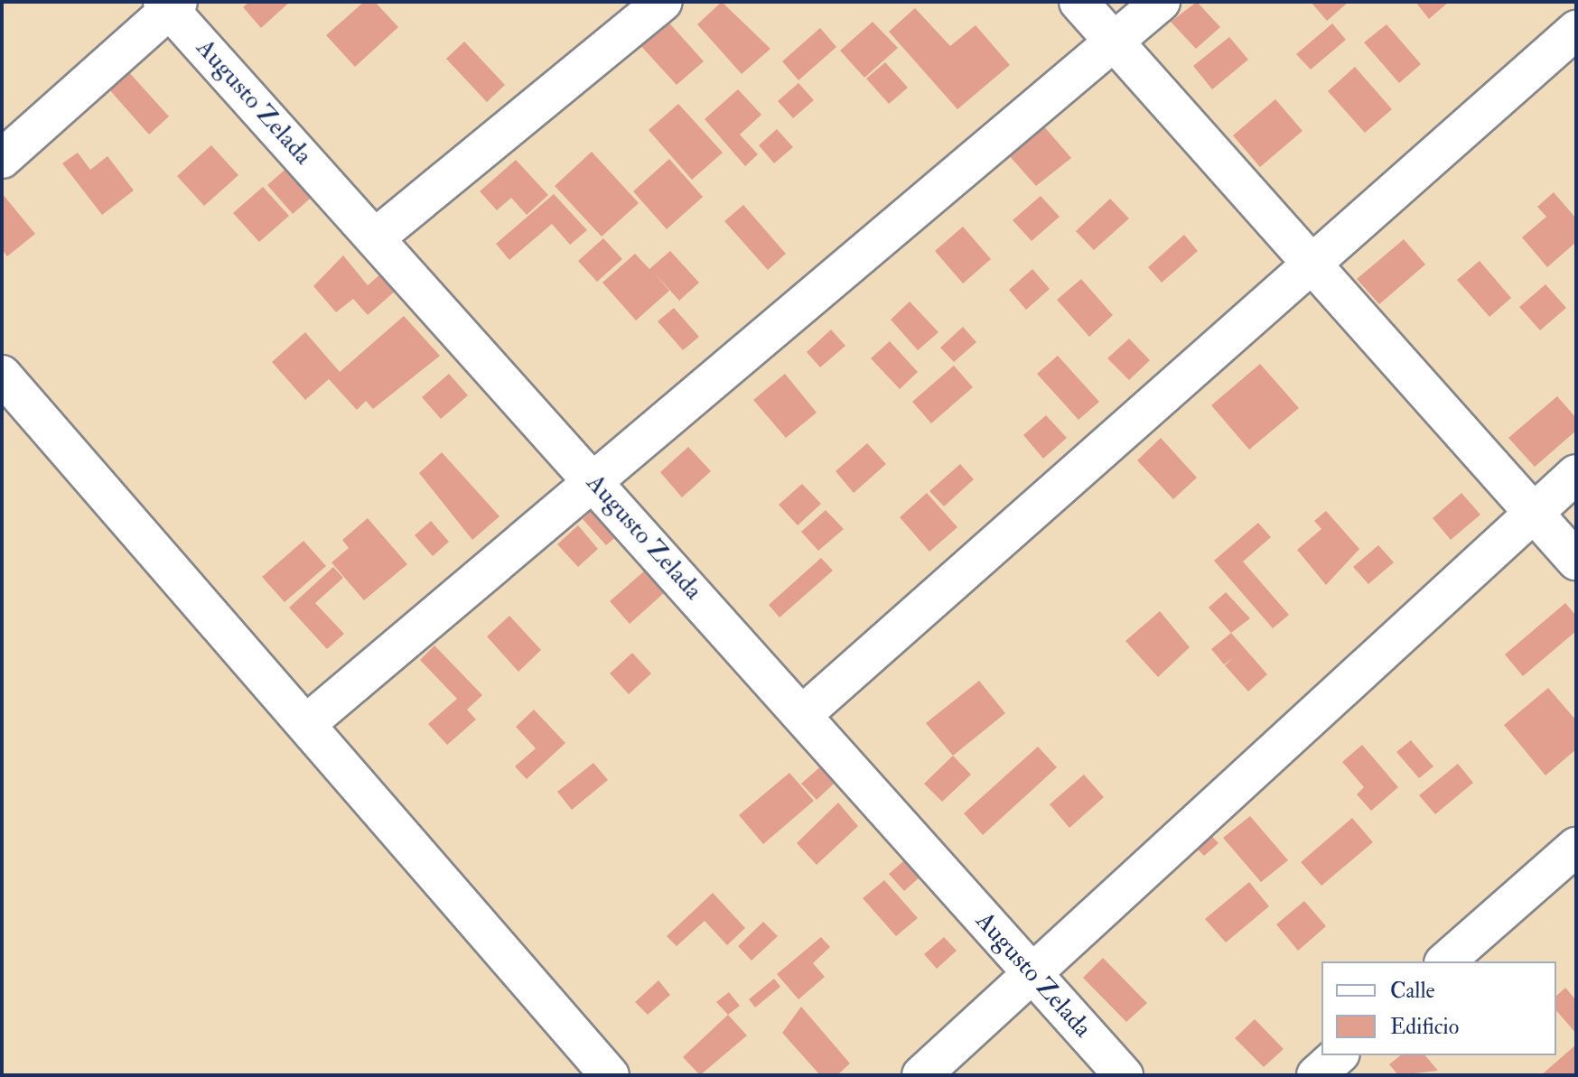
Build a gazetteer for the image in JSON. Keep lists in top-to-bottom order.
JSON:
{
  "streets": {
    "street": ["Augusto Zelada"]
  },
  "legend": ["Calle", "Edificio"]
}
